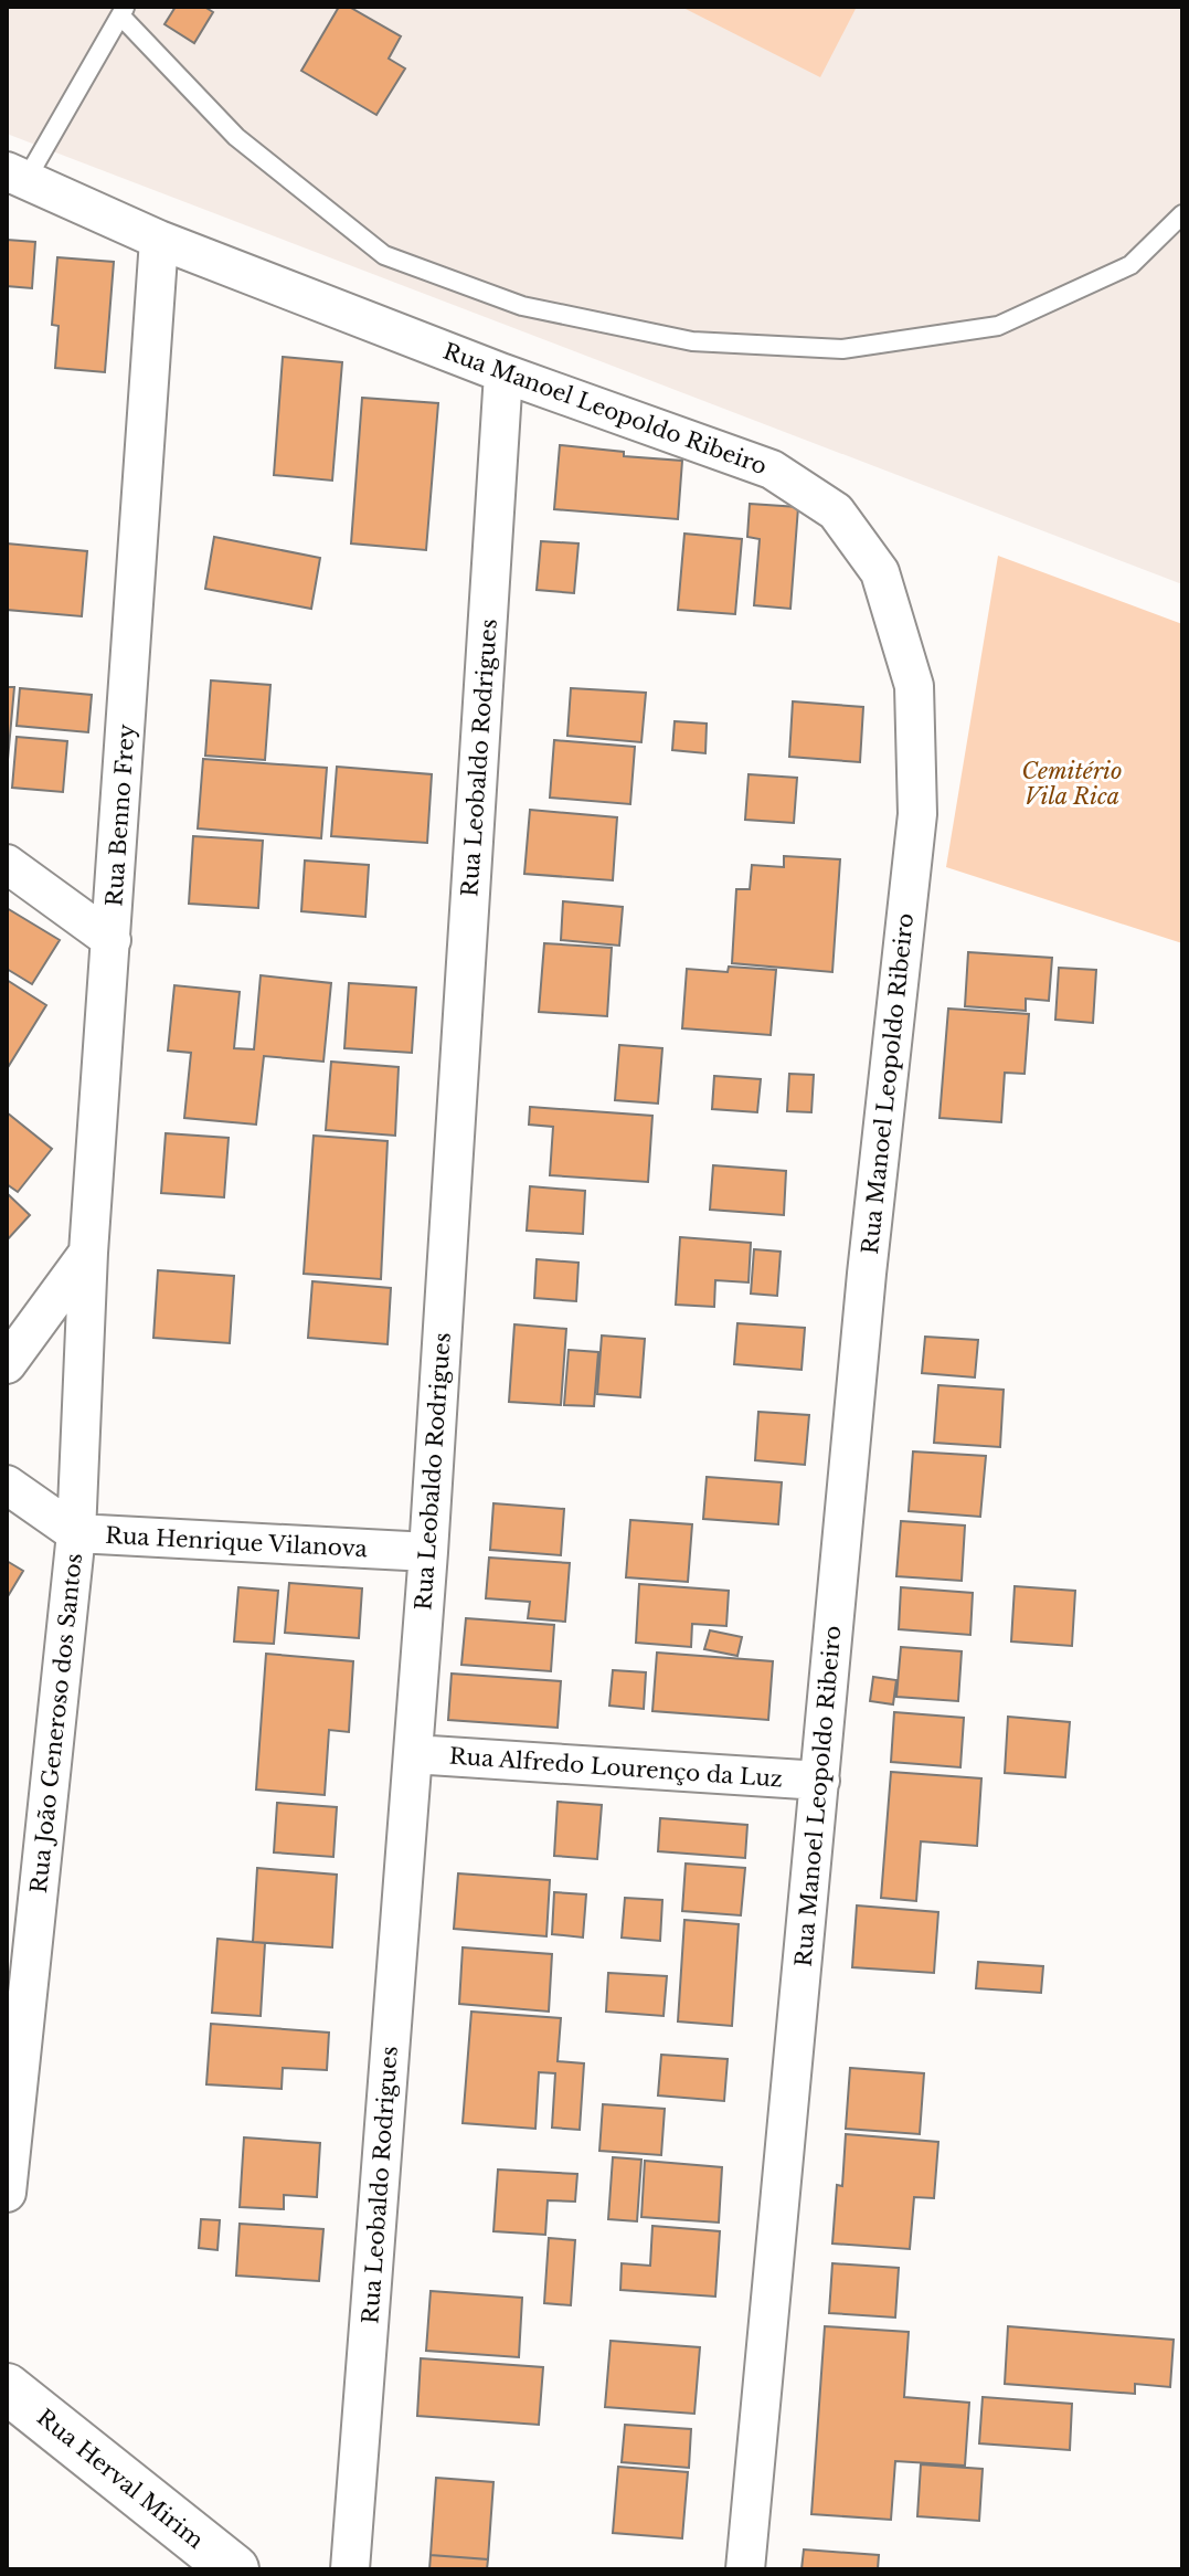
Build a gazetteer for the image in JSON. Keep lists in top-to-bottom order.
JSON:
{
  "streets": {
    "street": [
      "Rua Manoel Leopoldo Ribeiro",
      "Rua Leobaldo Rodrigues",
      "Rua Benno Frey",
      "Rua Henrique Vilanova",
      "Rua João Generoso dos Santos",
      "Rua Alfredo Lourenço da Luz",
      "Rua Herval Mirim"
    ]
  },
  "crossings": [
    ["Rua Manoel Leopoldo Ribeiro", "Rua Leobaldo Rodrigues"],
    ["Rua Manoel Leopoldo Ribeiro", "Rua Benno Frey"],
    ["Rua Manoel Leopoldo Ribeiro", "Rua Alfredo Lourenço da Luz"],
    ["Rua Leobaldo Rodrigues", "Rua Henrique Vilanova"],
    ["Rua Leobaldo Rodrigues", "Rua Alfredo Lourenço da Luz"],
    ["Rua Benno Frey", "Rua João Generoso dos Santos"],
    ["Rua Henrique Vilanova", "Rua João Generoso dos Santos"]
  ],
  "parks": ["Cemitério Vila Rica"]
}
